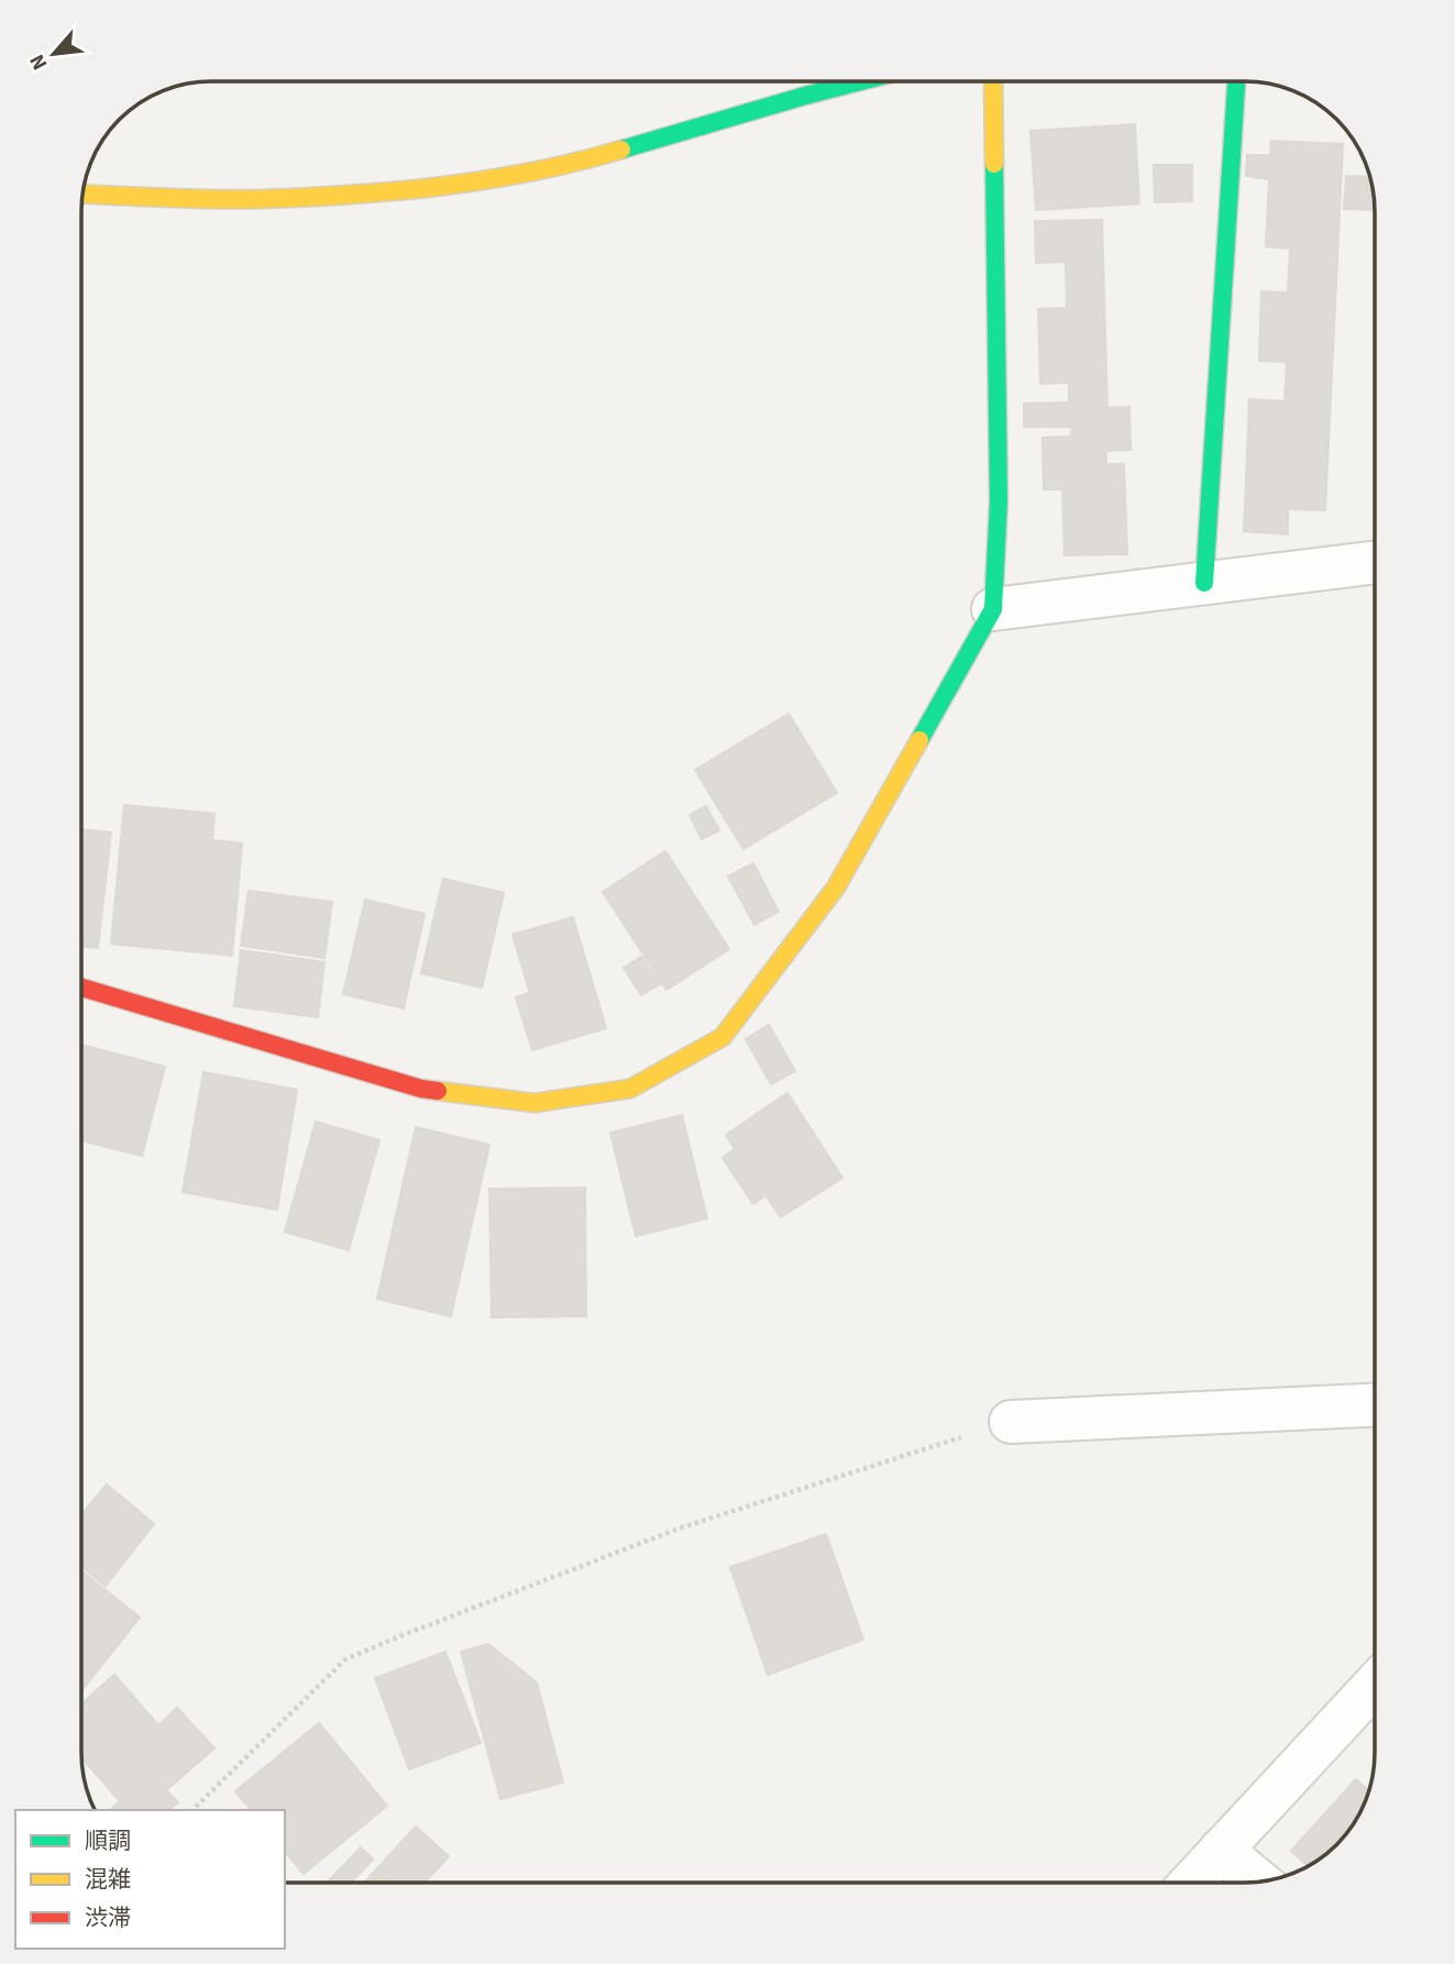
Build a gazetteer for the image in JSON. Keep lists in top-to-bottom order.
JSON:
{
  "legend": ["順調", "混雑", "渋滞"],
  "north": "bottom left"
}
